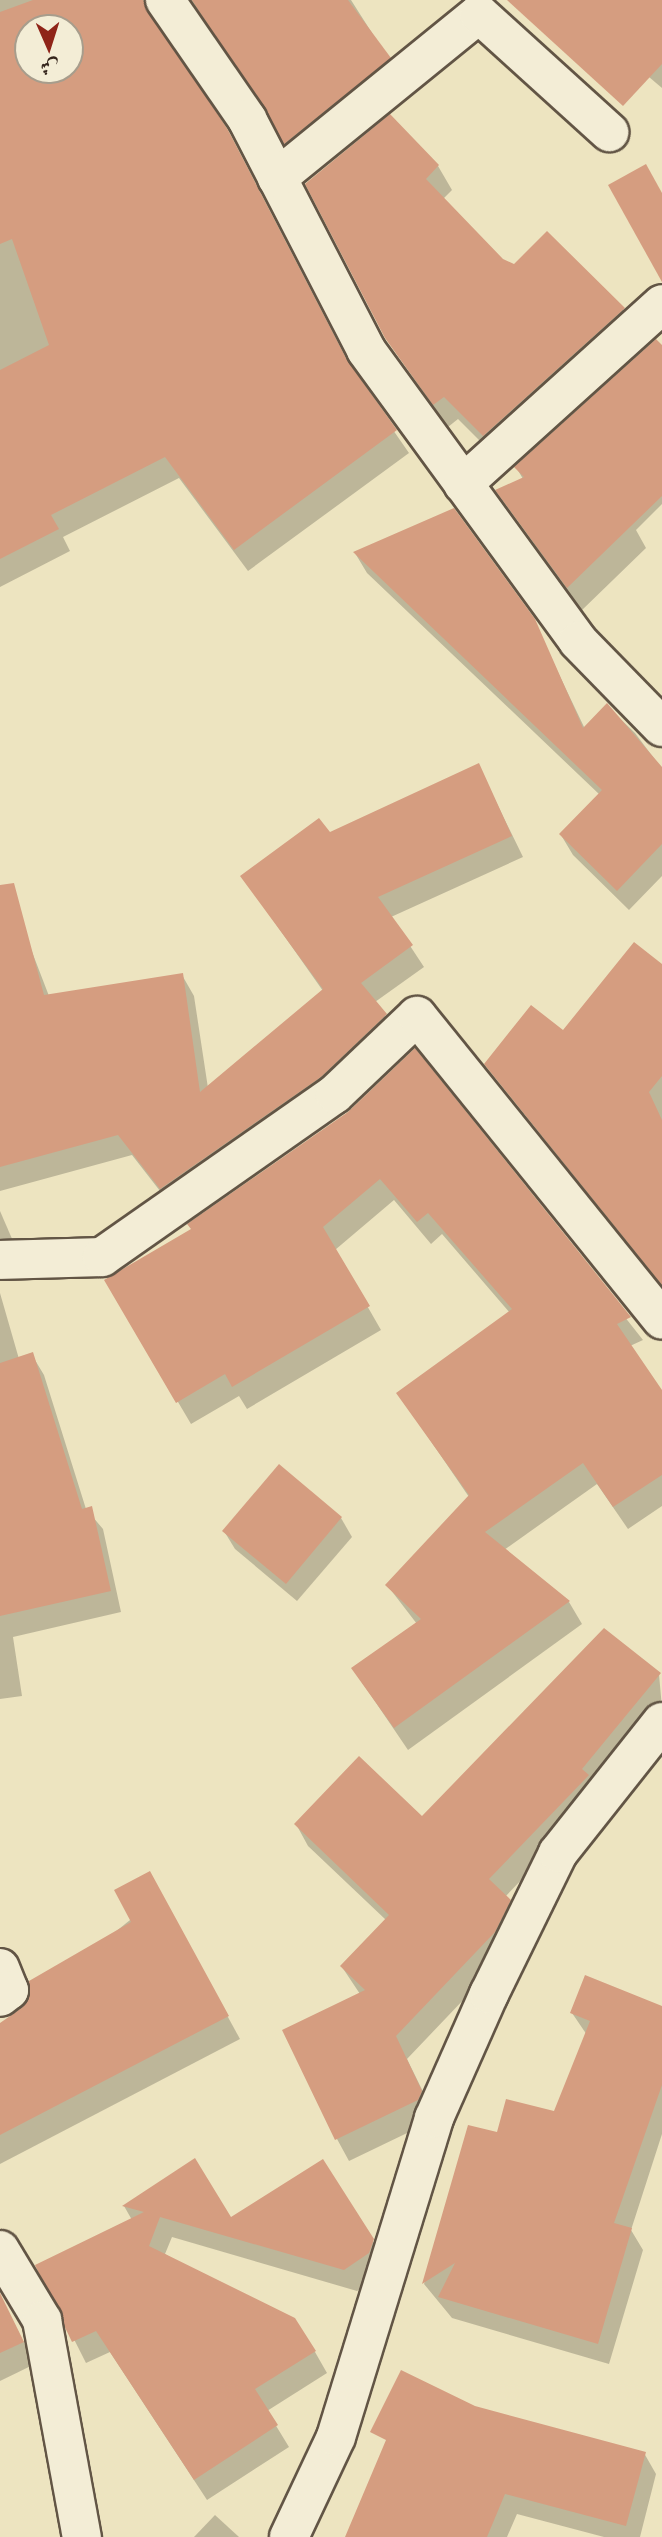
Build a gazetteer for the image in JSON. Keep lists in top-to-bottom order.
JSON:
{
  "north": "bottom"
}
